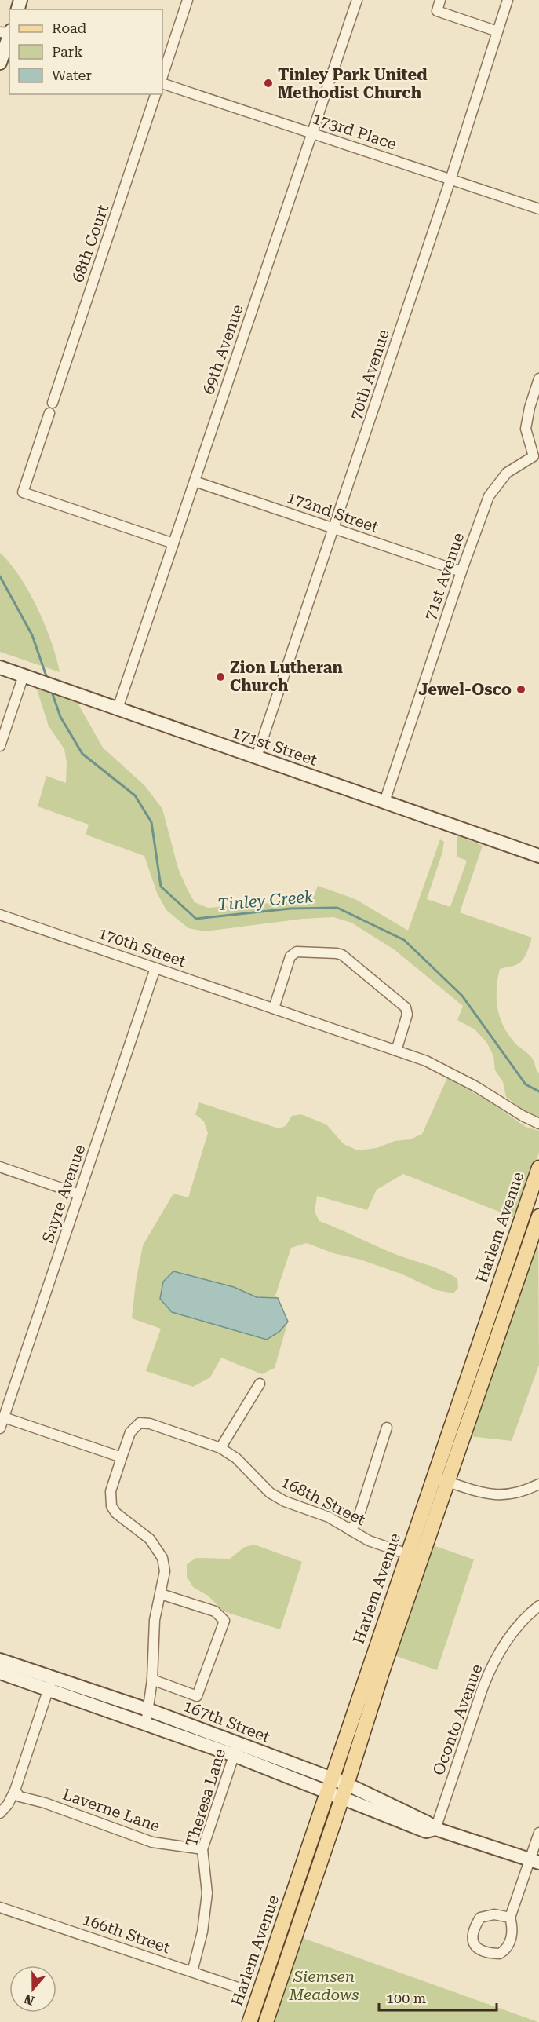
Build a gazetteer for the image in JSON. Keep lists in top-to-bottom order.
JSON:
{
  "streets": {
    "main road": ["Harlem Avenue"],
    "street": [
      "173rd Place",
      "68th Court",
      "69th Avenue",
      "70th Avenue",
      "172nd Street",
      "71st Avenue",
      "171st Street",
      "170th Street",
      "Sayre Avenue",
      "168th Street",
      "Oconto Avenue",
      "167th Street",
      "Theresa Lane",
      "Laverne Lane",
      "166th Street"
    ]
  },
  "crossings": [
    ["173rd Place", "69th Avenue"],
    ["173rd Place", "70th Avenue"],
    ["69th Avenue", "172nd Street"],
    ["69th Avenue", "171st Street"],
    ["70th Avenue", "172nd Street"],
    ["70th Avenue", "171st Street"],
    ["172nd Street", "71st Avenue"],
    ["71st Avenue", "171st Street"],
    ["170th Street", "Sayre Avenue"],
    ["Harlem Avenue", "168th Street"],
    ["Harlem Avenue", "167th Street"],
    ["168th Street", "167th Street"],
    ["Oconto Avenue", "167th Street"],
    ["167th Street", "Theresa Lane"],
    ["Theresa Lane", "Laverne Lane"],
    ["Theresa Lane", "166th Street"]
  ],
  "water": ["Tinley Creek"],
  "parks": ["Siemsen Meadows"],
  "places": ["Tinley Park United Methodist Church", "Zion Lutheran Church", "Jewel-Osco"],
  "legend": ["Road", "Park", "Water"],
  "scale_bar": "100 m",
  "north": "bottom"
}
